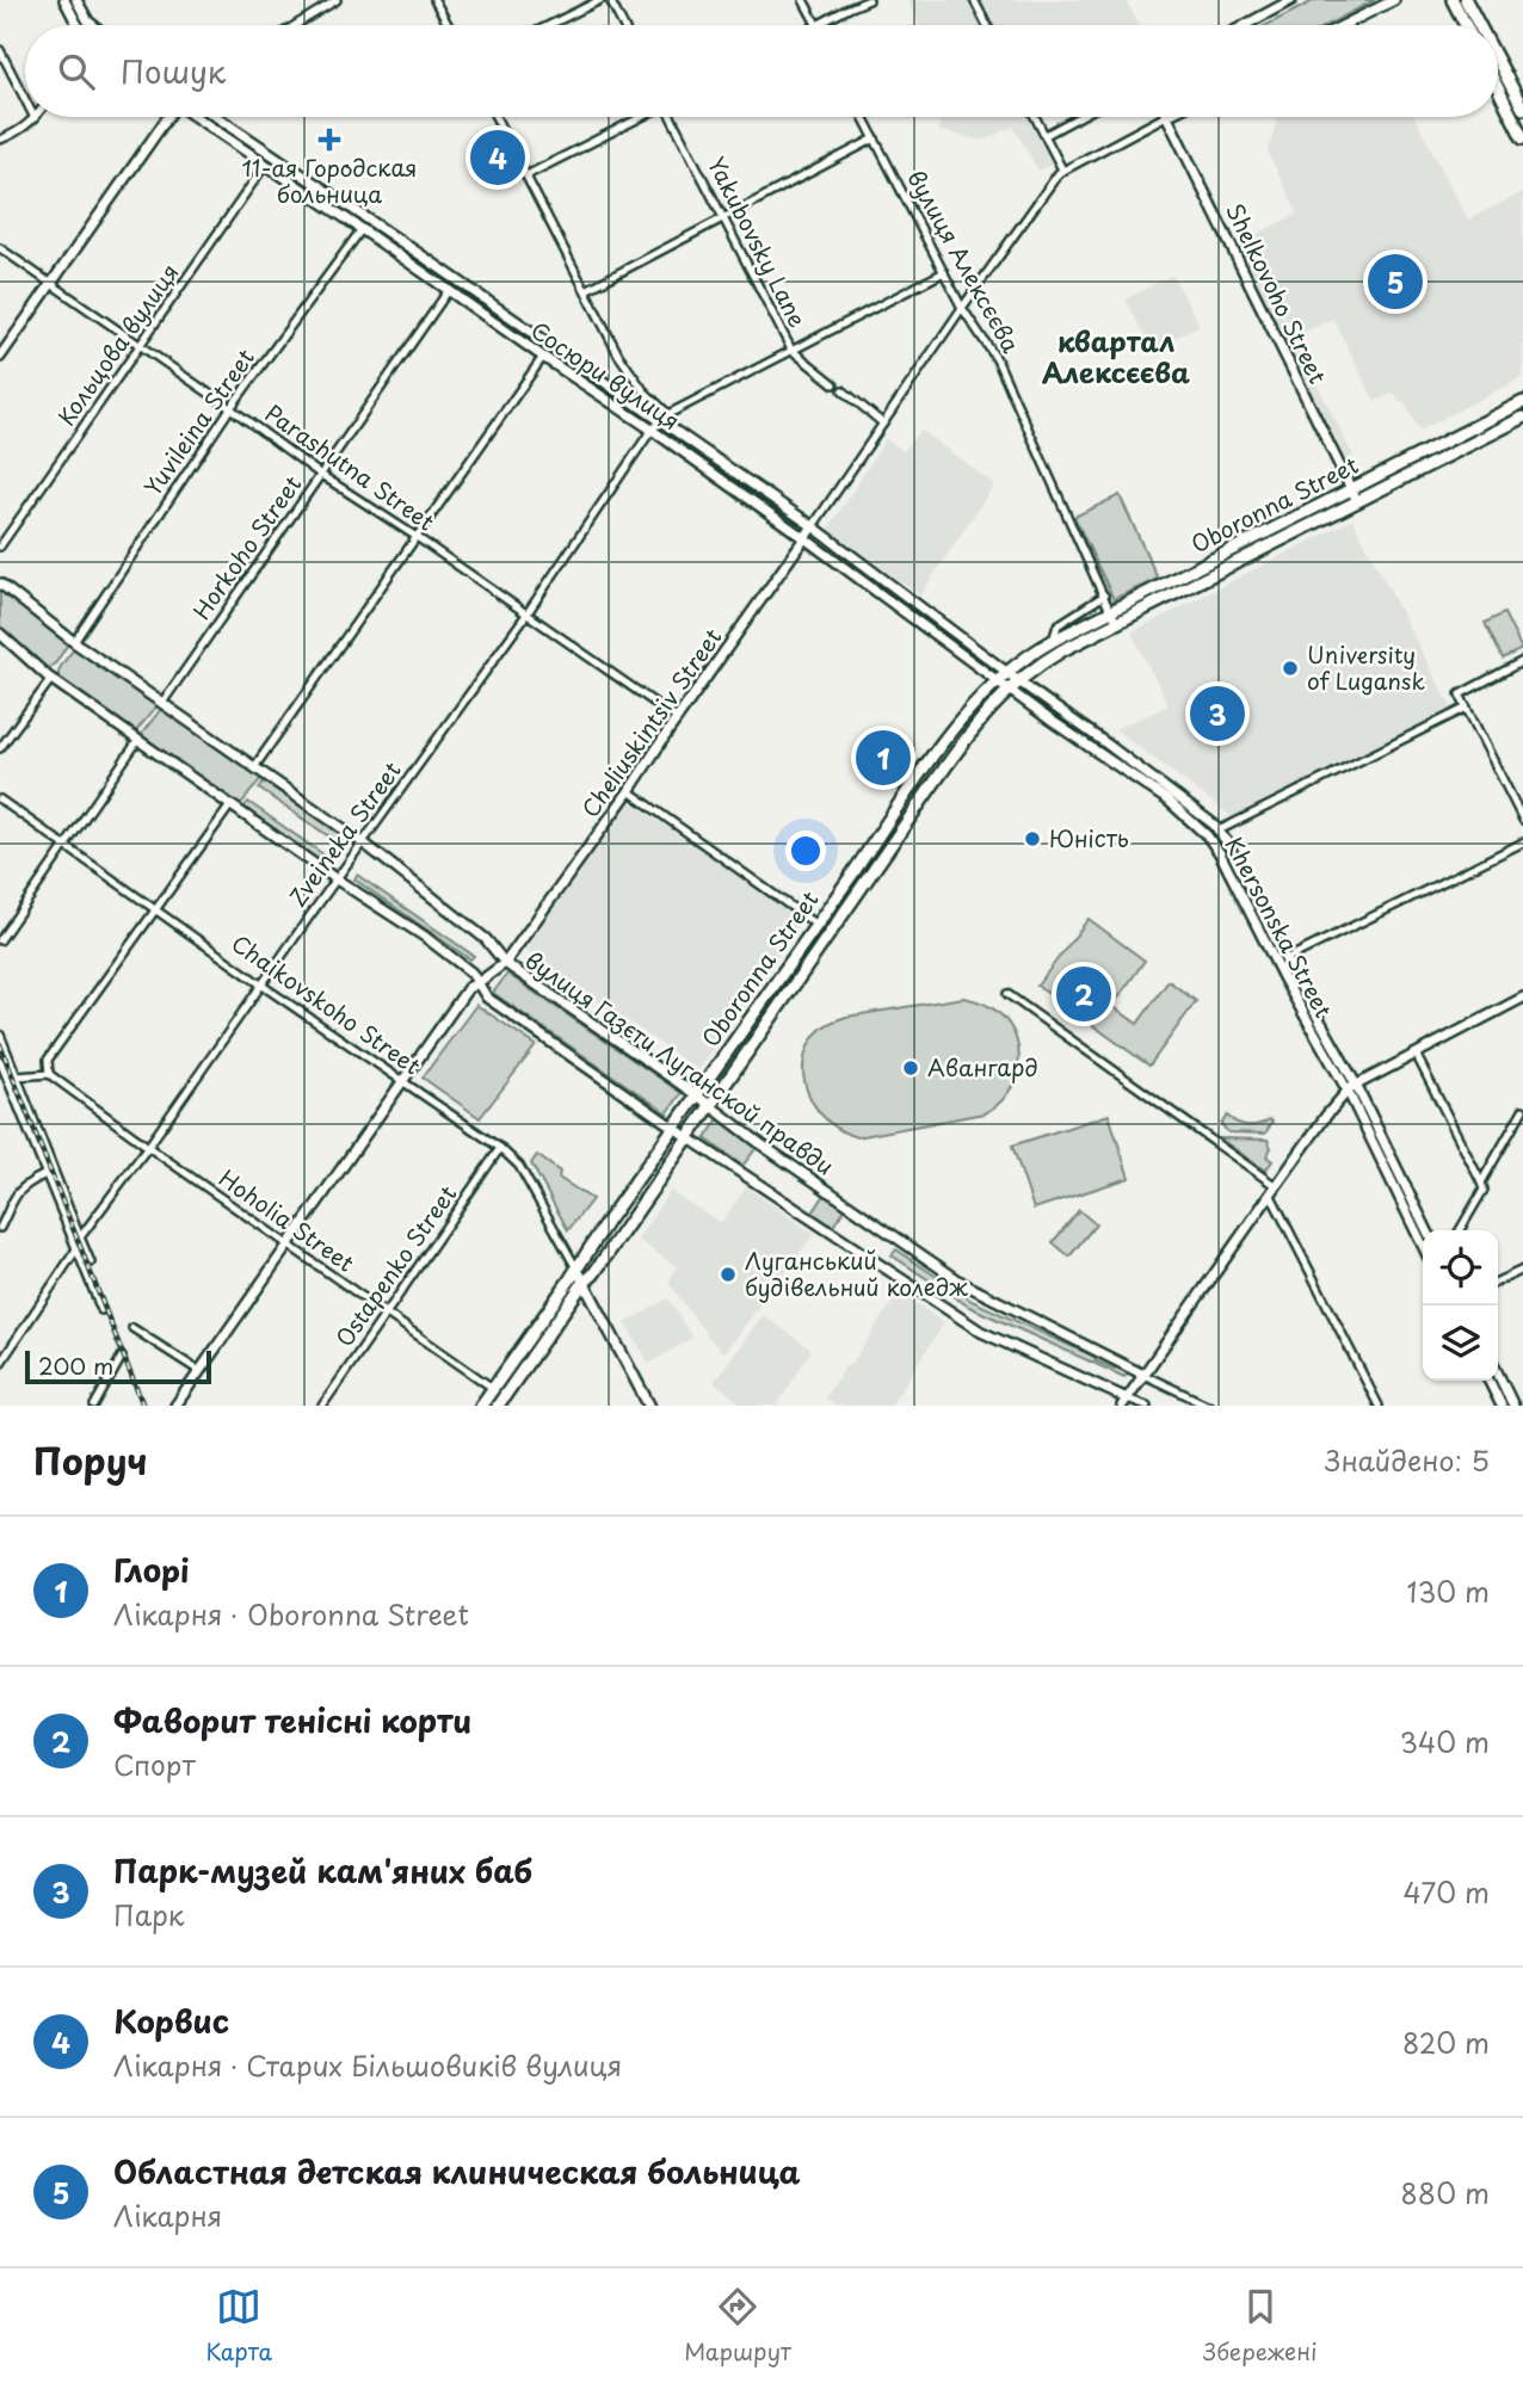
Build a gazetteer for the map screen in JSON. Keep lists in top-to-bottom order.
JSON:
{
  "streets": {
    "main road": ["Oboronna Street", "Chaikovskoho Street"],
    "street": [
      "Yakubovsky Lane",
      "вулиця Алексєєва",
      "Shelkovoho Street",
      "Кольцова вулиця",
      "Сосюри вулиця",
      "Yuvileina Street",
      "Parashutna Street",
      "Horkoho Street",
      "Cheliuskintsiv Street",
      "Zveineka Street",
      "Khersonska Street",
      "вулиця Газєти Луганской правди",
      "Hoholia Street",
      "Ostapenko Street"
    ]
  },
  "crossings": [
    ["вулиця Алексєєва", "Oboronna Street"],
    ["вулиця Алексєєва", "Cheliuskintsiv Street"],
    ["Shelkovoho Street", "Oboronna Street"],
    ["Кольцова вулиця", "Сосюри вулиця"],
    ["Кольцова вулиця", "Parashutna Street"],
    ["Сосюри вулиця", "Yuvileina Street"],
    ["Сосюри вулиця", "Oboronna Street"],
    ["Сосюри вулиця", "Horkoho Street"],
    ["Сосюри вулиця", "Cheliuskintsiv Street"],
    ["Сосюри вулиця", "Zveineka Street"],
    ["Сосюри вулиця", "Khersonska Street"],
    ["Yuvileina Street", "Parashutna Street"],
    ["Yuvileina Street", "вулиця Газєти Луганской правди"],
    ["Parashutna Street", "Horkoho Street"],
    ["Parashutna Street", "Cheliuskintsiv Street"],
    ["Parashutna Street", "Zveineka Street"],
    ["Oboronna Street", "Khersonska Street"],
    ["Oboronna Street", "Chaikovskoho Street"],
    ["Oboronna Street", "вулиця Газєти Луганской правди"],
    ["Oboronna Street", "Hoholia Street"],
    ["Horkoho Street", "вулиця Газєти Луганской правди"],
    ["Cheliuskintsiv Street", "Chaikovskoho Street"],
    ["Cheliuskintsiv Street", "вулиця Газєти Луганской правди"],
    ["Cheliuskintsiv Street", "Hoholia Street"],
    ["Zveineka Street", "Chaikovskoho Street"],
    ["Zveineka Street", "вулиця Газєти Луганской правди"],
    ["Zveineka Street", "Hoholia Street"],
    ["Chaikovskoho Street", "Ostapenko Street"],
    ["Hoholia Street", "Ostapenko Street"]
  ],
  "districts": ["квартал Алексєєва"],
  "places": {
    "health": ["11-ая Городская больница"],
    "other": [
      "University of Lugansk",
      "Юність",
      "Авангард",
      "Луганський будівельний коледж"
    ]
  },
  "scale_bar": "200 m",
  "page": {
    "search": "Пошук",
    "pins": [
      "4",
      "5",
      "3",
      "1",
      "2"
    ],
    "scale": "200 m",
    "heading": ["Поруч", "Знайдено: 5"],
    "list": [
      {
        "mark": "1",
        "name": "Глорі",
        "note": "Лікарня · Oboronna Street",
        "value": "130 m"
      },
      {
        "mark": "2",
        "name": "Фаворит тенісні корти",
        "note": "Спорт",
        "value": "340 m"
      },
      {
        "mark": "3",
        "name": "Парк-музей кам'яних баб",
        "note": "Парк",
        "value": "470 m"
      },
      {
        "mark": "4",
        "name": "Корвис",
        "note": "Лікарня · Старих Більшовиків вулиця",
        "value": "820 m"
      },
      {
        "mark": "5",
        "name": "Областная детская клиническая больница",
        "note": "Лікарня",
        "value": "880 m"
      }
    ],
    "nav": ["Карта", "Маршрут", "Збережені"]
  }
}
